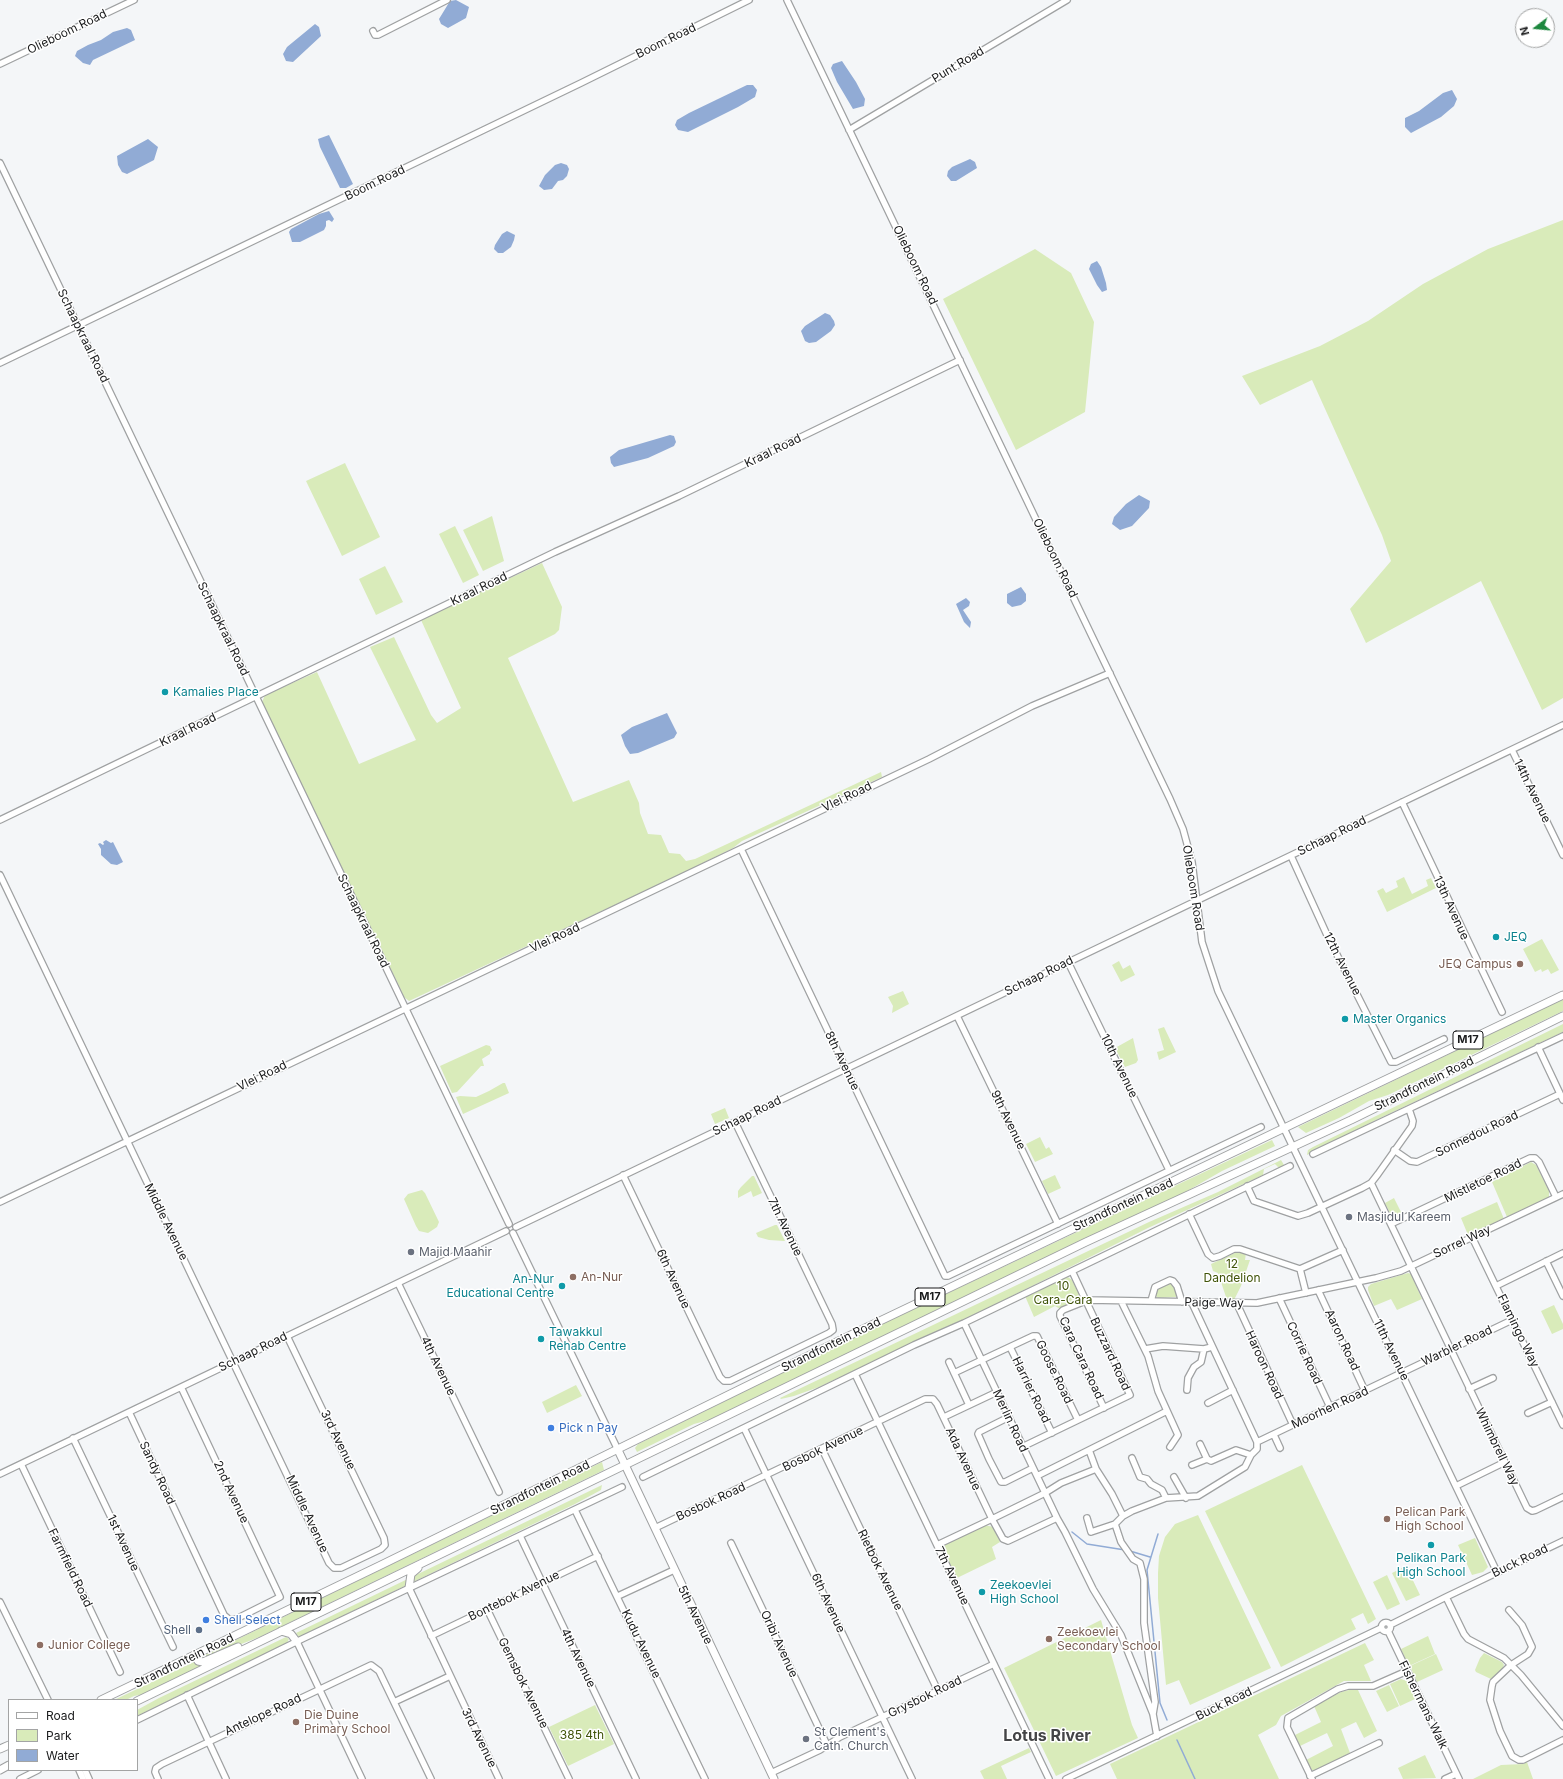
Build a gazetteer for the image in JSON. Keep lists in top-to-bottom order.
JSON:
{
  "streets": {
    "main road": ["M17", "Strandfontein Road", "5th Avenue"],
    "street": [
      "Olieboom Road",
      "Boom Road",
      "Punt Road",
      "Schaapkraal Road",
      "Kraal Road",
      "14th Avenue",
      "Vlei Road",
      "Schaap Road",
      "13th Avenue",
      "12th Avenue",
      "8th Avenue",
      "10th Avenue",
      "9th Avenue",
      "Sonnedou Road",
      "Mistletoe Road",
      "Middle Avenue",
      "7th Avenue",
      "Sorrel Way",
      "6th Avenue",
      "Paige Way",
      "Flamingo Way",
      "Aaron Road",
      "Warbler Road",
      "11th Avenue",
      "Corrie Road",
      "Buzzard Road",
      "Cara Cara Road",
      "Haroon Road",
      "4th Avenue",
      "Goose Road",
      "Harrier Road",
      "Moorhen Road",
      "Merlin Road",
      "3rd Avenue",
      "Whimbrell Way",
      "Bosbok Avenue",
      "Ada Avenue",
      "Sandy Road",
      "2nd Avenue",
      "Bosbok Road",
      "1st Avenue",
      "Buck Road",
      "Farmfield Road",
      "Rietbok Avenue",
      "Bontebok Avenue",
      "Kudu Avenue",
      "Oribi Avenue",
      "Gemsbok Avenue",
      "Grysbok Road",
      "Fishermans Walk",
      "Antelope Road"
    ]
  },
  "crossings": [
    ["Olieboom Road", "Punt Road"],
    ["Olieboom Road", "Kraal Road"],
    ["Olieboom Road", "Vlei Road"],
    ["Olieboom Road", "Schaap Road"],
    ["Olieboom Road", "Strandfontein Road"],
    ["Olieboom Road", "11th Avenue"],
    ["Boom Road", "Schaapkraal Road"],
    ["Schaapkraal Road", "Kraal Road"],
    ["Schaapkraal Road", "Vlei Road"],
    ["Schaapkraal Road", "Schaap Road"],
    ["14th Avenue", "Schaap Road"],
    ["Vlei Road", "8th Avenue"],
    ["Vlei Road", "Middle Avenue"],
    ["Schaap Road", "13th Avenue"],
    ["Schaap Road", "12th Avenue"],
    ["Schaap Road", "8th Avenue"],
    ["Schaap Road", "10th Avenue"],
    ["Schaap Road", "9th Avenue"],
    ["Schaap Road", "Middle Avenue"],
    ["Schaap Road", "7th Avenue"],
    ["Schaap Road", "6th Avenue"],
    ["Schaap Road", "4th Avenue"],
    ["Schaap Road", "3rd Avenue"],
    ["Schaap Road", "Sandy Road"],
    ["Schaap Road", "2nd Avenue"],
    ["Schaap Road", "1st Avenue"],
    ["Schaap Road", "Farmfield Road"],
    ["8th Avenue", "9th Avenue"],
    ["Strandfontein Road", "11th Avenue"],
    ["Strandfontein Road", "5th Avenue"],
    ["Mistletoe Road", "Sorrel Way"],
    ["Mistletoe Road", "Whimbrell Way"],
    ["Middle Avenue", "3rd Avenue"],
    ["7th Avenue", "6th Avenue"],
    ["7th Avenue", "Bosbok Avenue"],
    ["7th Avenue", "Ada Avenue"],
    ["7th Avenue", "Grysbok Road"],
    ["Sorrel Way", "Paige Way"],
    ["Sorrel Way", "Flamingo Way"],
    ["Sorrel Way", "11th Avenue"],
    ["Sorrel Way", "Whimbrell Way"],
    ["6th Avenue", "Bosbok Avenue"],
    ["6th Avenue", "Bosbok Road"],
    ["6th Avenue", "Grysbok Road"],
    ["Paige Way", "Aaron Road"],
    ["Paige Way", "11th Avenue"],
    ["Paige Way", "Corrie Road"],
    ["Paige Way", "Buzzard Road"],
    ["Paige Way", "Cara Cara Road"],
    ["Paige Way", "Haroon Road"],
    ["Flamingo Way", "Warbler Road"],
    ["Aaron Road", "Moorhen Road"],
    ["Warbler Road", "11th Avenue"],
    ["Warbler Road", "Moorhen Road"],
    ["Warbler Road", "Whimbrell Way"],
    ["11th Avenue", "Moorhen Road"],
    ["11th Avenue", "Buck Road"],
    ["Corrie Road", "Moorhen Road"],
    ["Buzzard Road", "Cara Cara Road"],
    ["Buzzard Road", "Goose Road"],
    ["Buzzard Road", "Harrier Road"],
    ["Buzzard Road", "Merlin Road"],
    ["Haroon Road", "Moorhen Road"],
    ["4th Avenue", "Bontebok Avenue"],
    ["Goose Road", "Harrier Road"],
    ["Goose Road", "Merlin Road"],
    ["Merlin Road", "Ada Avenue"],
    ["3rd Avenue", "Bontebok Avenue"],
    ["Bosbok Avenue", "Ada Avenue"],
    ["Bosbok Avenue", "Bosbok Road"],
    ["Bosbok Avenue", "Rietbok Avenue"],
    ["Sandy Road", "2nd Avenue"],
    ["Bosbok Road", "5th Avenue"],
    ["Buck Road", "Fishermans Walk"],
    ["Rietbok Avenue", "Grysbok Road"],
    ["Bontebok Avenue", "Kudu Avenue"],
    ["Bontebok Avenue", "Gemsbok Avenue"],
    ["5th Avenue", "Grysbok Road"],
    ["Oribi Avenue", "Grysbok Road"]
  ],
  "districts": ["Lotus River"],
  "parks": ["12 Dandelion", "10 Cara-Cara", "385 4th"],
  "places": [
    "Kamalies Place",
    "JEQ",
    "JEQ Campus",
    "Master Organics",
    "Masjidul Kareem",
    "Majid Maahir",
    "An-Nur",
    "An-Nur Educational Centre",
    "Tawakkul Rehab Centre",
    "Pick n Pay",
    "Pelican Park High School",
    "Pelikan Park High School",
    "Zeekoevlei High School",
    "Shell Select",
    "Shell",
    "Zeekoevlei Secondary School",
    "Junior College",
    "Die Duine Primary School",
    "St Clement's Cath. Church"
  ],
  "legend": ["Road", "Park", "Water"],
  "north": "left"
}
